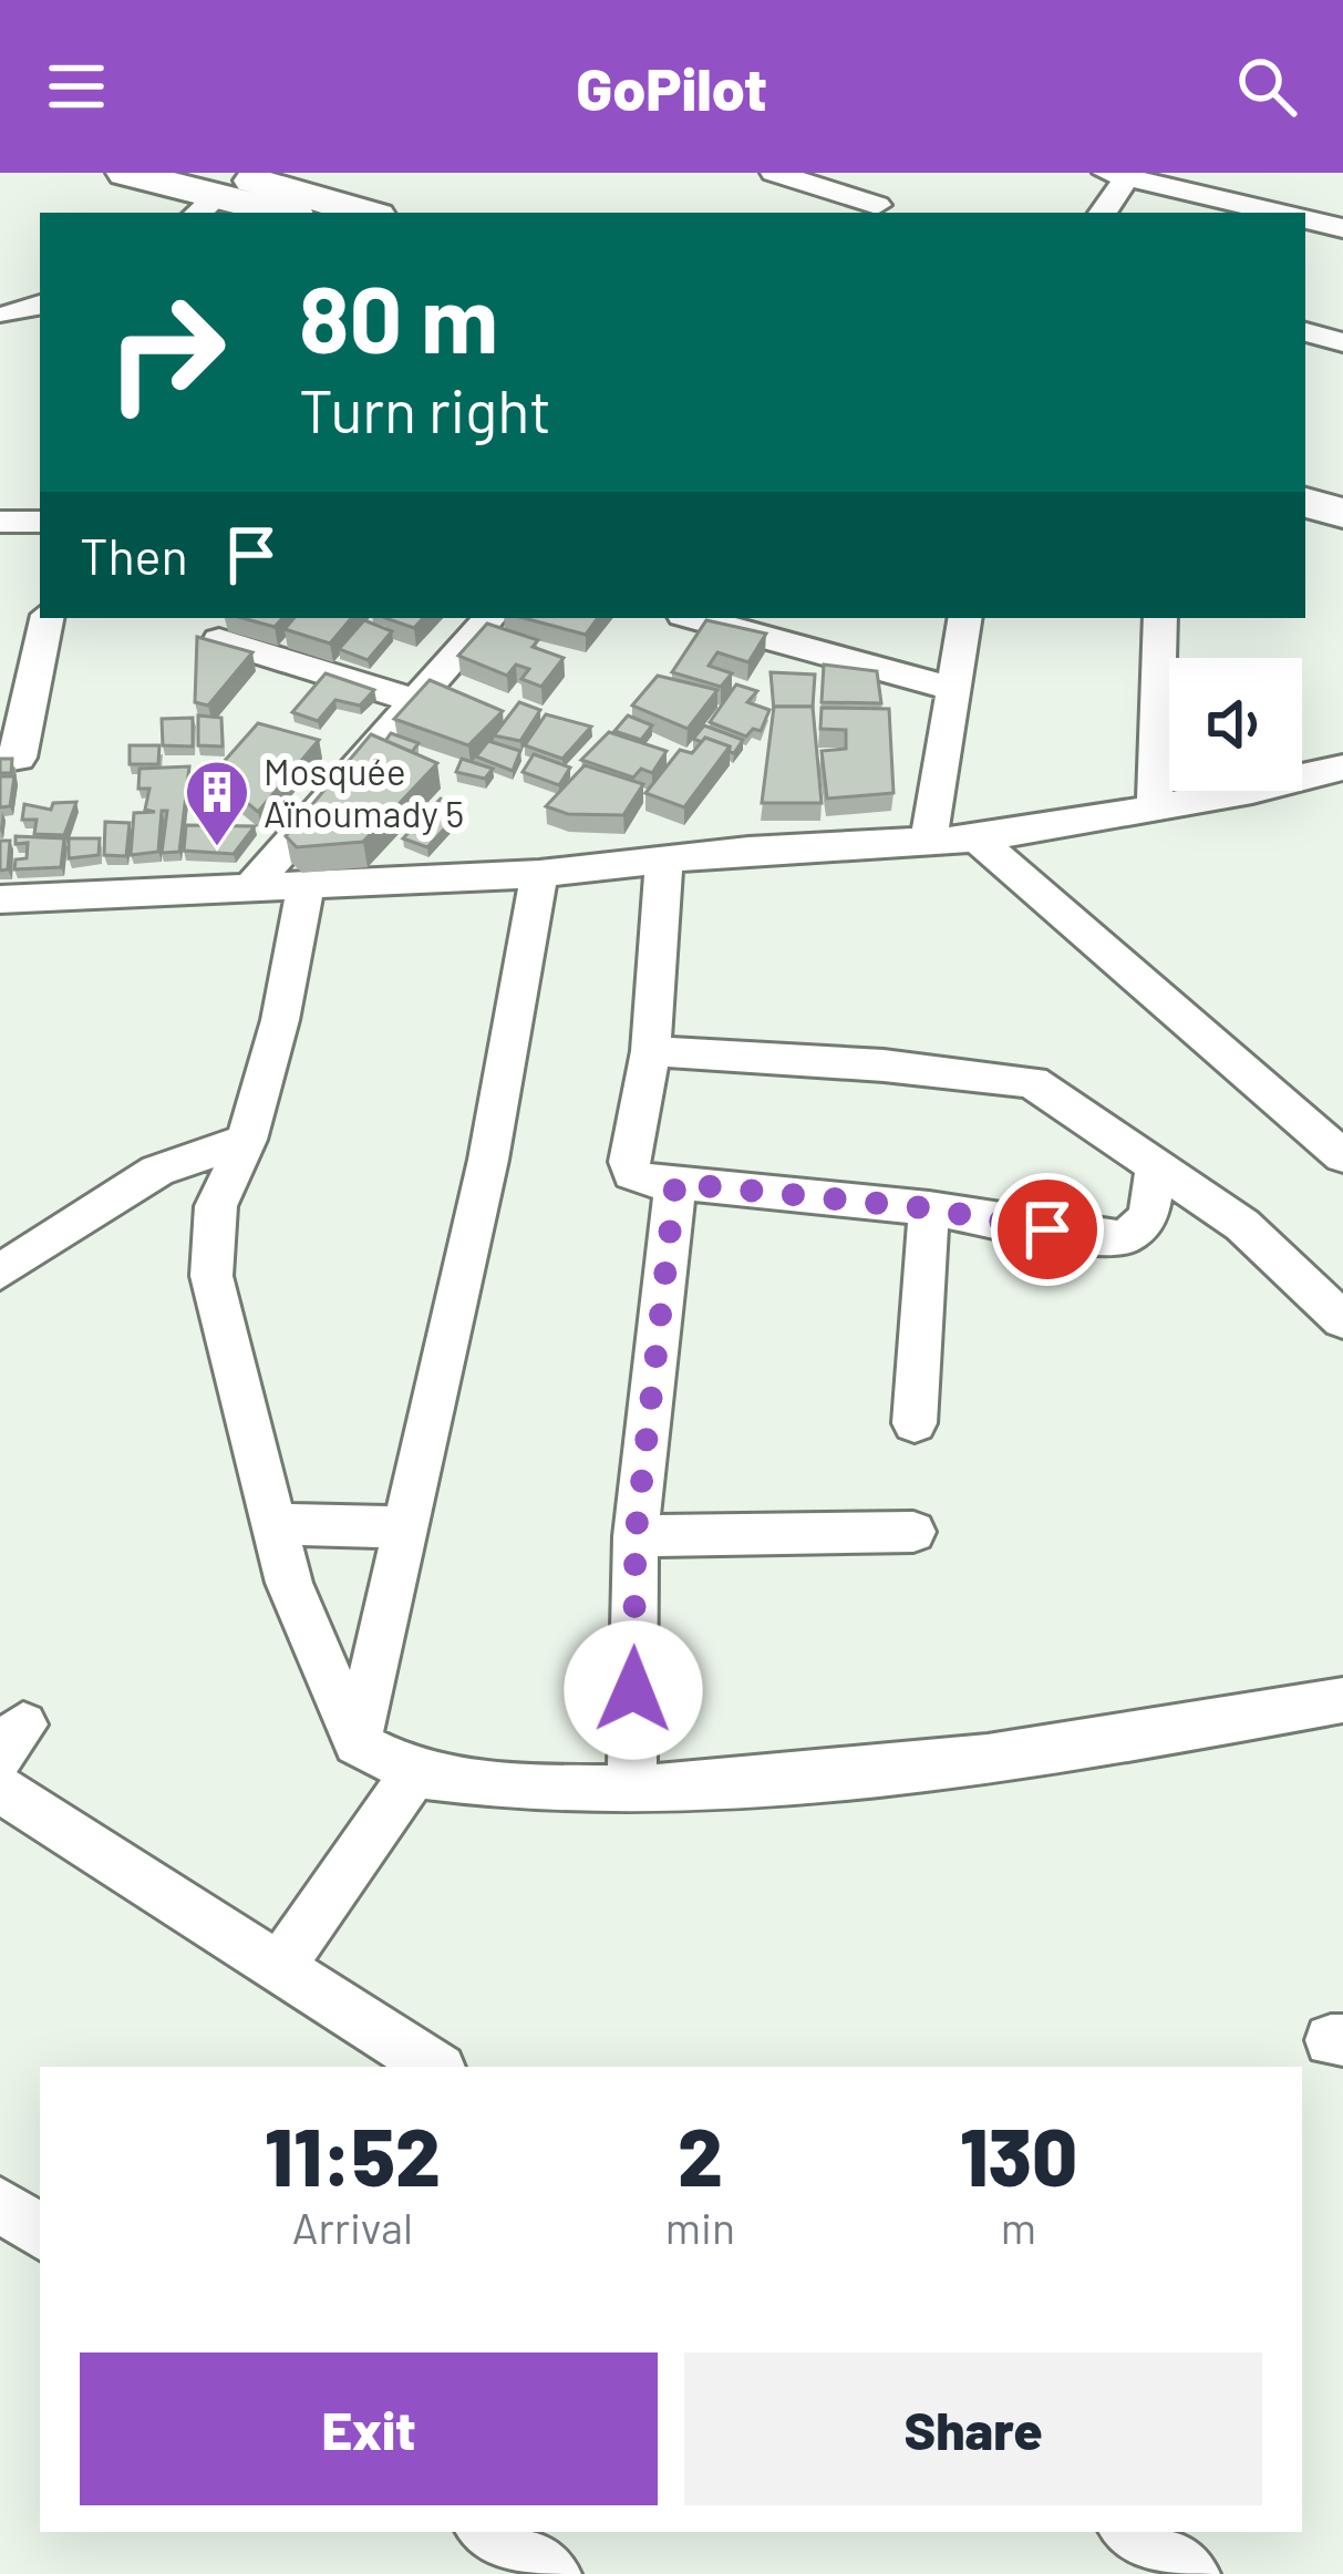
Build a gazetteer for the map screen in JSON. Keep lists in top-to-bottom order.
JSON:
{
  "places": {
    "building": ["Mosquée Aïnoumady 5"]
  },
  "page": {
    "header": "GoPilot",
    "turn": ["80 m", "Turn right"],
    "then": "Then",
    "eta": [
      "11:52",
      "Arrival",
      "2",
      "min",
      "130",
      "m"
    ],
    "buttons": ["Exit", "Share"]
  }
}
